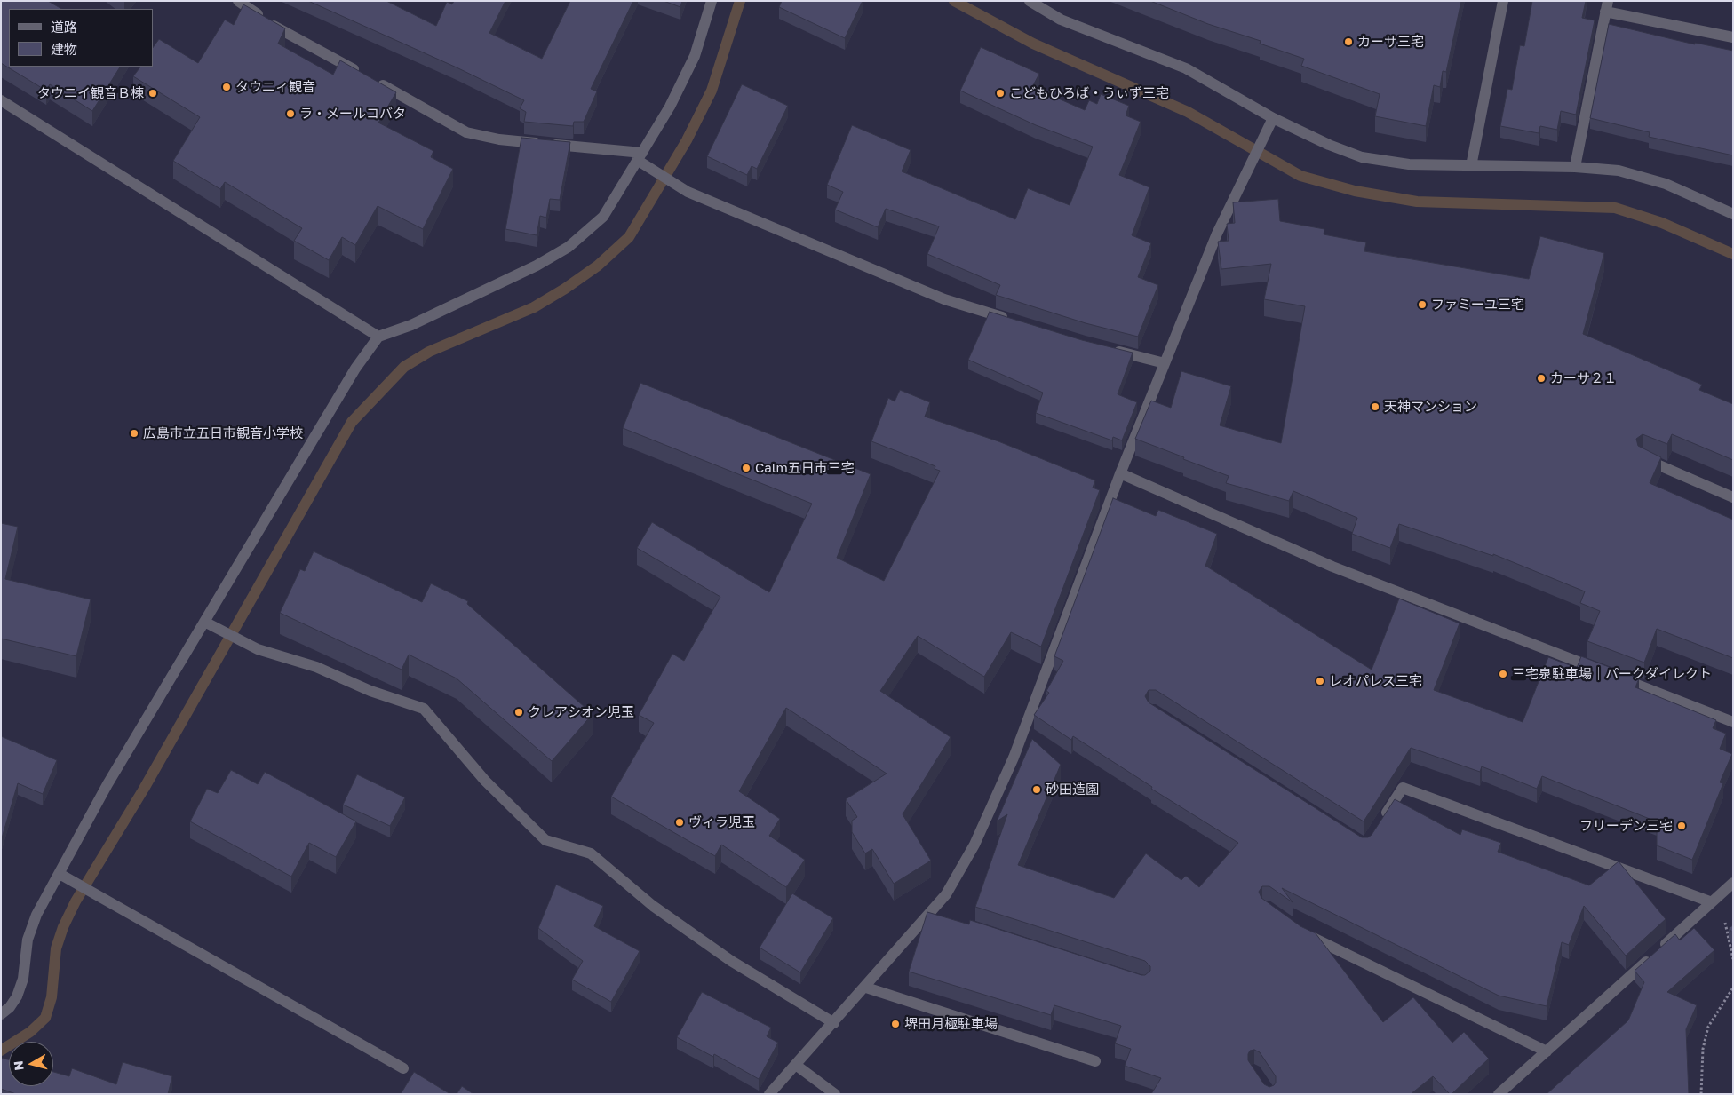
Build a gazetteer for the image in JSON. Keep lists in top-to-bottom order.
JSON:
{
  "places": [
    "カーサ三宅",
    "タウニィ観音",
    "タウニイ観音Ｂ棟",
    "こどもひろば・うぃず三宅",
    "ラ・メールコバタ",
    "ファミーユ三宅",
    "カーサ２１",
    "天神マンション",
    "広島市立五日市観音小学校",
    "Calm五日市三宅",
    "三宅泉駐車場｜パークダイレクト",
    "レオパレス三宅",
    "クレアシオン児玉",
    "砂田造園",
    "ヴィラ児玉",
    "フリーデン三宅",
    "堺田月極駐車場"
  ],
  "legend": ["道路", "建物"],
  "north": "left"
}
